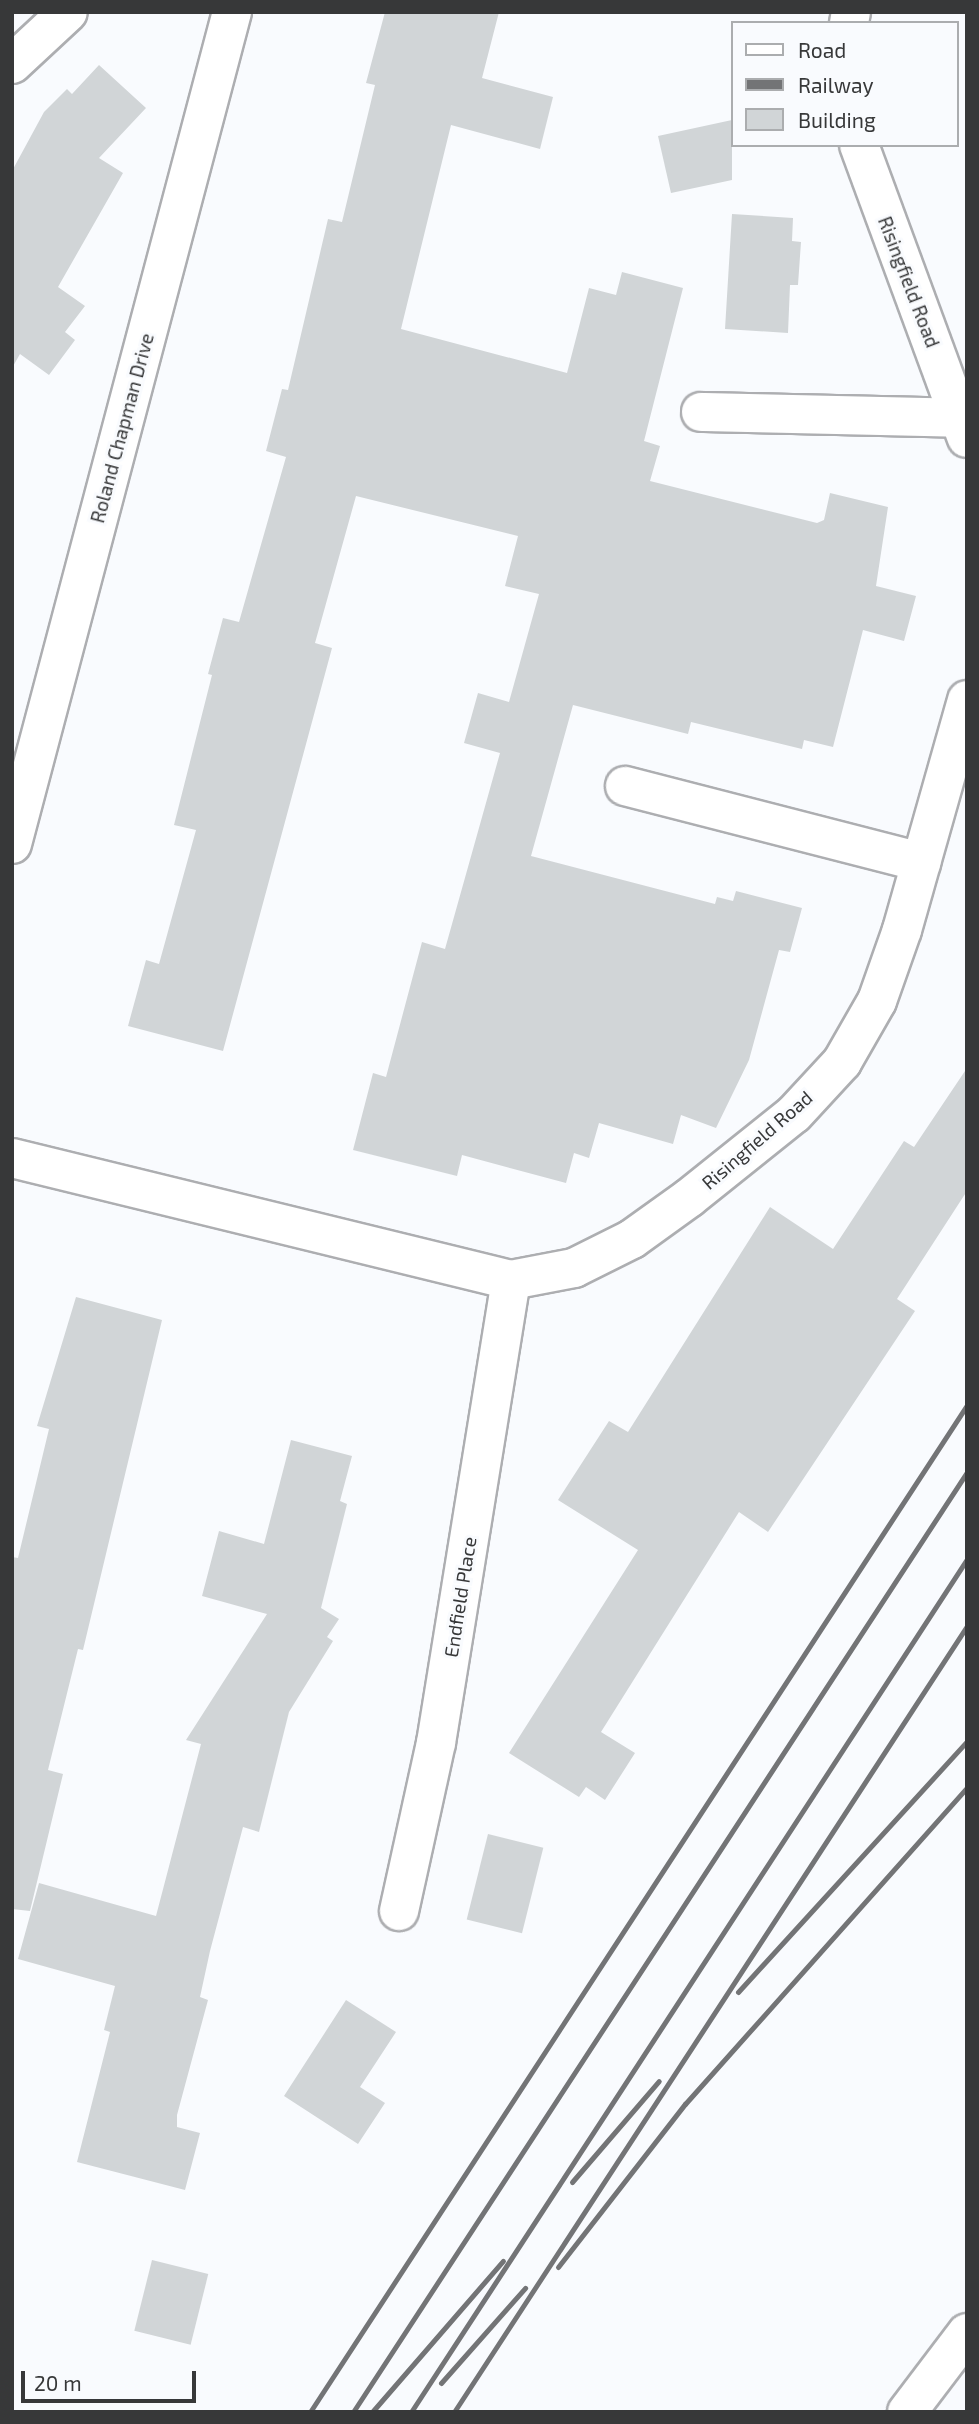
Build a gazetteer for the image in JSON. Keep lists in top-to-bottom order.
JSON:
{
  "streets": {
    "main road": ["Risingfield Road", "Roland Chapman Drive", "Endfield Place"]
  },
  "crossings": [
    ["Risingfield Road", "Endfield Place"]
  ],
  "legend": ["Road", "Railway", "Building"],
  "scale_bar": "20 m"
}
